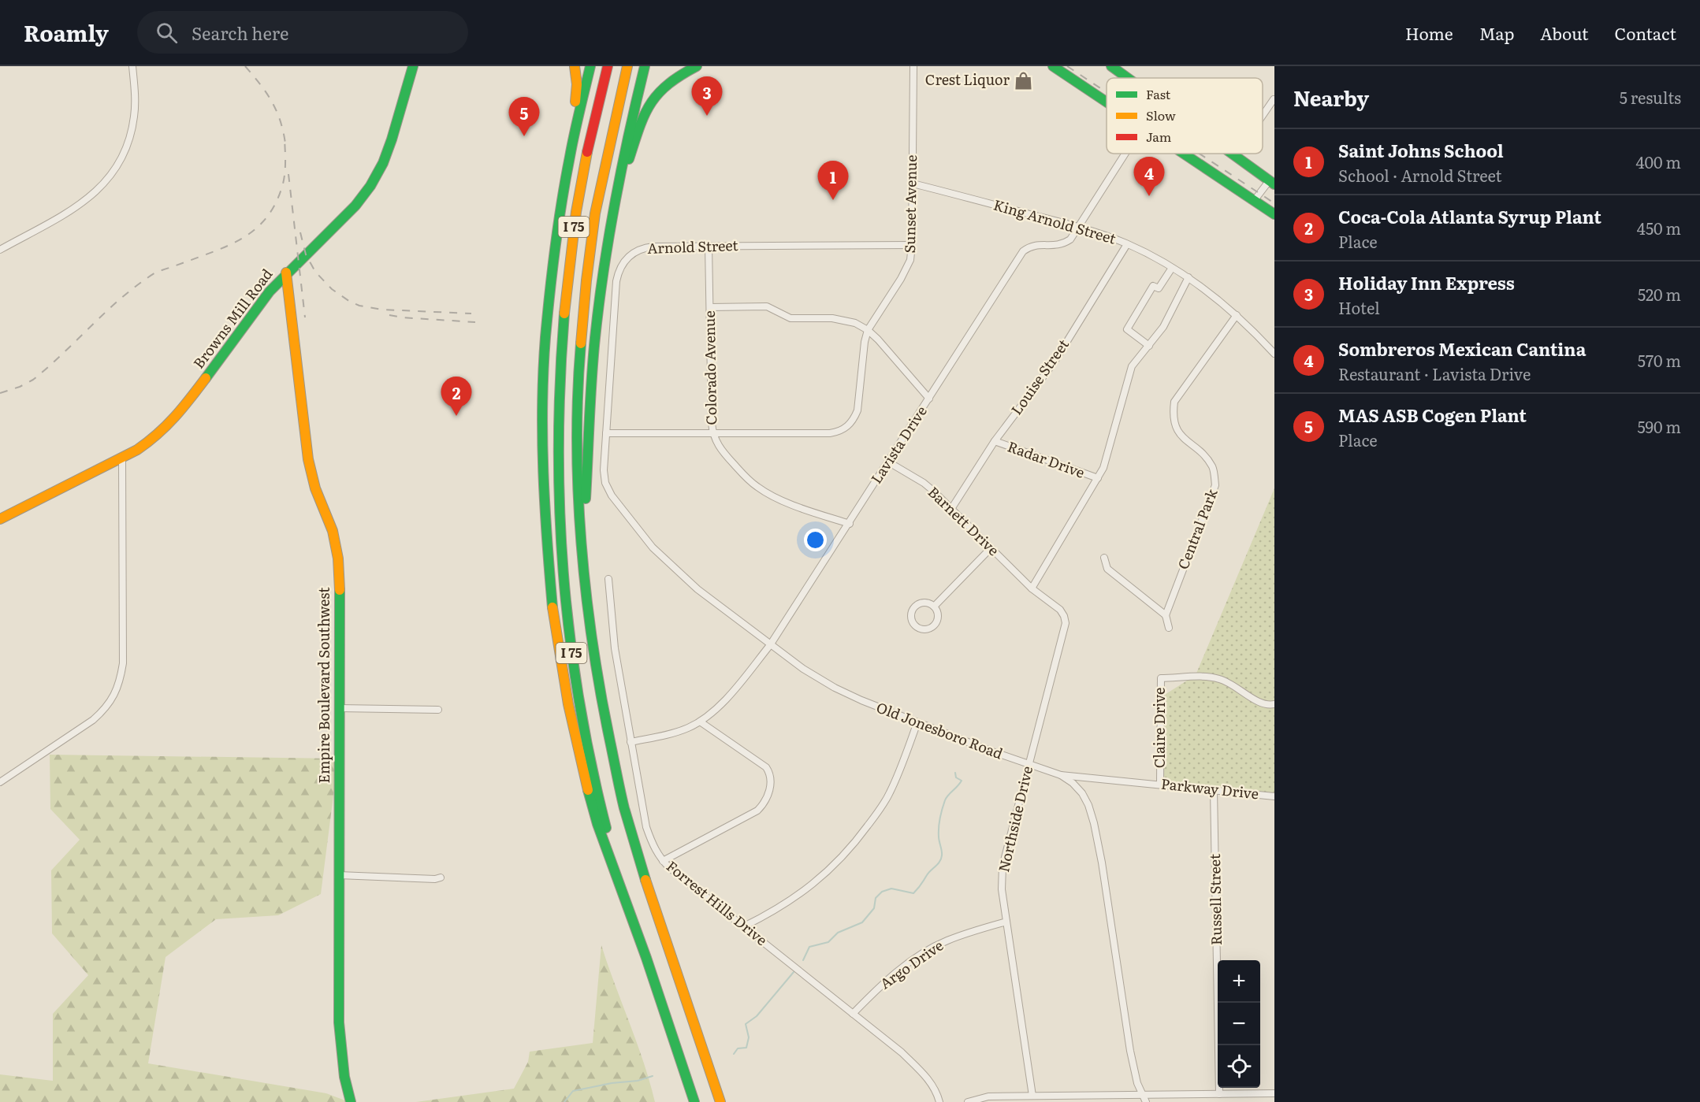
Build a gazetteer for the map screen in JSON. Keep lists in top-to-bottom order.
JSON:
{
  "streets": {
    "main road": ["I 75", "Browns Mill Road", "Empire Boulevard Southwest"],
    "street": [
      "Sunset Avenue",
      "King Arnold Street",
      "Arnold Street",
      "Colorado Avenue",
      "Louise Street",
      "Lavista Drive",
      "Radar Drive",
      "Barnett Drive",
      "Central Park",
      "Claire Drive",
      "Old Jonesboro Road",
      "Parkway Drive",
      "Northside Drive",
      "Russell Street",
      "Forrest Hills Drive",
      "Argo Drive"
    ]
  },
  "crossings": [
    ["Sunset Avenue", "King Arnold Street"],
    ["Sunset Avenue", "Arnold Street"],
    ["King Arnold Street", "Louise Street"],
    ["King Arnold Street", "Lavista Drive"],
    ["King Arnold Street", "Central Park"],
    ["Arnold Street", "Colorado Avenue"],
    ["Arnold Street", "Old Jonesboro Road"],
    ["Browns Mill Road", "Empire Boulevard Southwest"],
    ["Colorado Avenue", "Lavista Drive"],
    ["Louise Street", "Radar Drive"],
    ["Louise Street", "Barnett Drive"],
    ["Lavista Drive", "Barnett Drive"],
    ["Lavista Drive", "Old Jonesboro Road"],
    ["Lavista Drive", "Forrest Hills Drive"],
    ["Barnett Drive", "Northside Drive"],
    ["Claire Drive", "Parkway Drive"],
    ["Old Jonesboro Road", "Parkway Drive"],
    ["Old Jonesboro Road", "Northside Drive"],
    ["Parkway Drive", "Russell Street"],
    ["Northside Drive", "Argo Drive"],
    ["Forrest Hills Drive", "Argo Drive"]
  ],
  "places": {
    "shop": ["Crest Liquor"]
  },
  "legend": ["Fast", "Slow", "Jam"],
  "page": {
    "header": "Roamly",
    "search": "Search here",
    "nav": [
      "Home",
      "Map",
      "About",
      "Contact"
    ],
    "heading": ["Nearby", "5 results"],
    "pins": [
      "3",
      "5",
      "4",
      "1",
      "2"
    ],
    "list": [
      {
        "mark": "1",
        "name": "Saint Johns School",
        "note": "School · Arnold Street",
        "value": "400 m"
      },
      {
        "mark": "2",
        "name": "Coca-Cola Atlanta Syrup Plant",
        "note": "Place",
        "value": "450 m"
      },
      {
        "mark": "3",
        "name": "Holiday Inn Express",
        "note": "Hotel",
        "value": "520 m"
      },
      {
        "mark": "4",
        "name": "Sombreros Mexican Cantina",
        "note": "Restaurant · Lavista Drive",
        "value": "570 m"
      },
      {
        "mark": "5",
        "name": "MAS ASB Cogen Plant",
        "note": "Place",
        "value": "590 m"
      }
    ],
    "map_buttons": ["+", "−"]
  }
}
